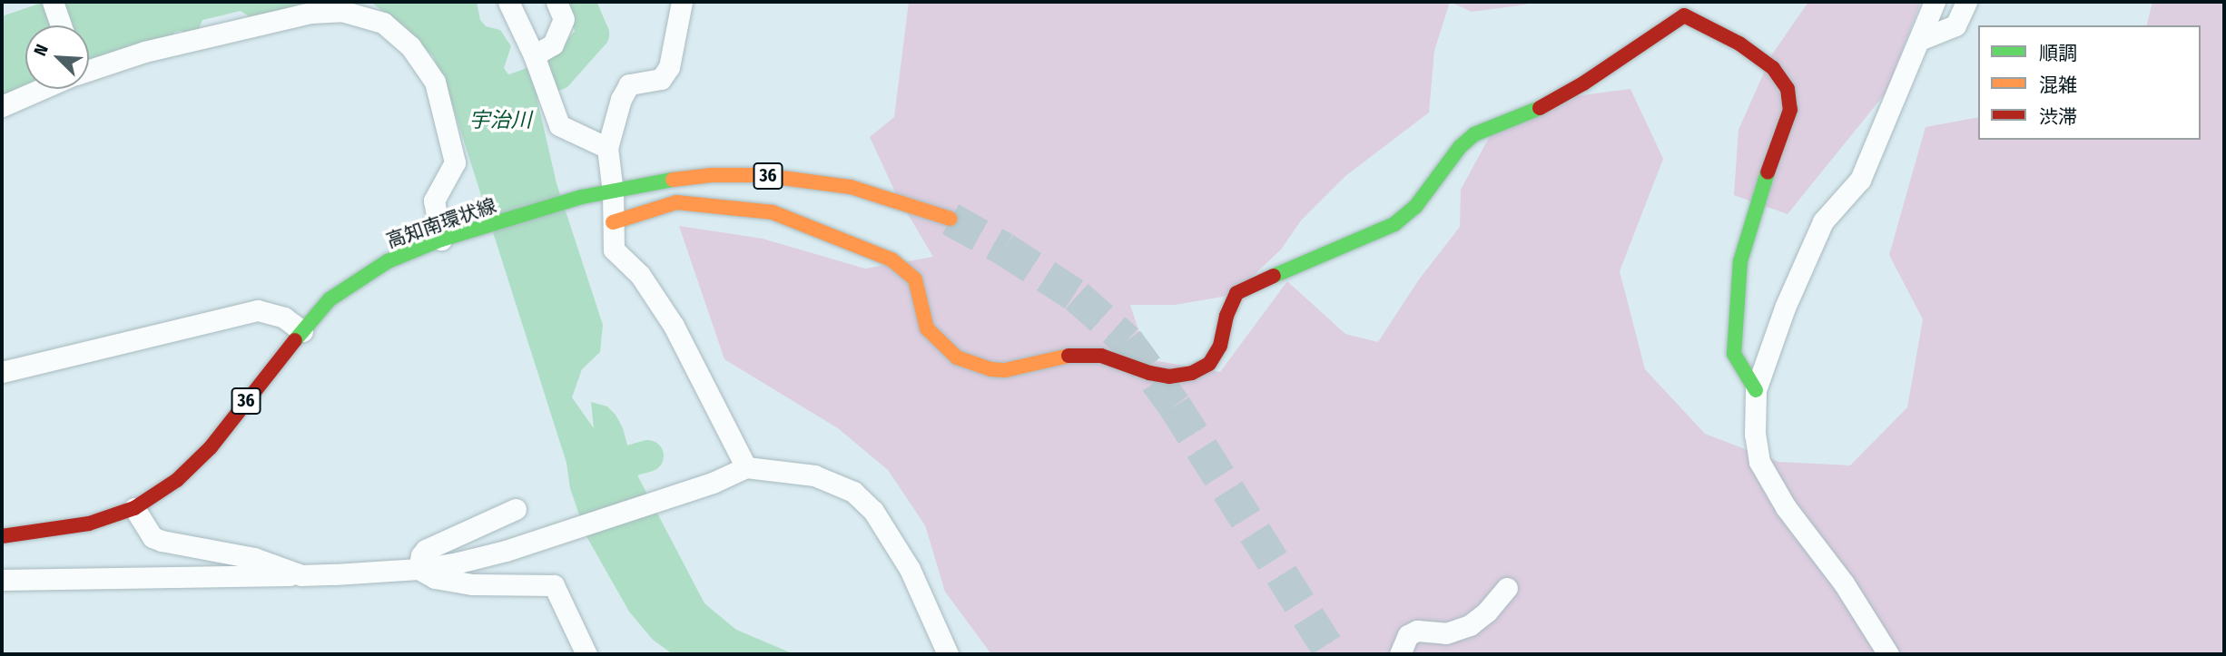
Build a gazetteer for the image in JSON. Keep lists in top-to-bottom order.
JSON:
{
  "streets": {
    "street": ["36", "高知南環状線"]
  },
  "water": ["宇治川"],
  "legend": ["順調", "混雑", "渋滞"],
  "north": "top left"
}
